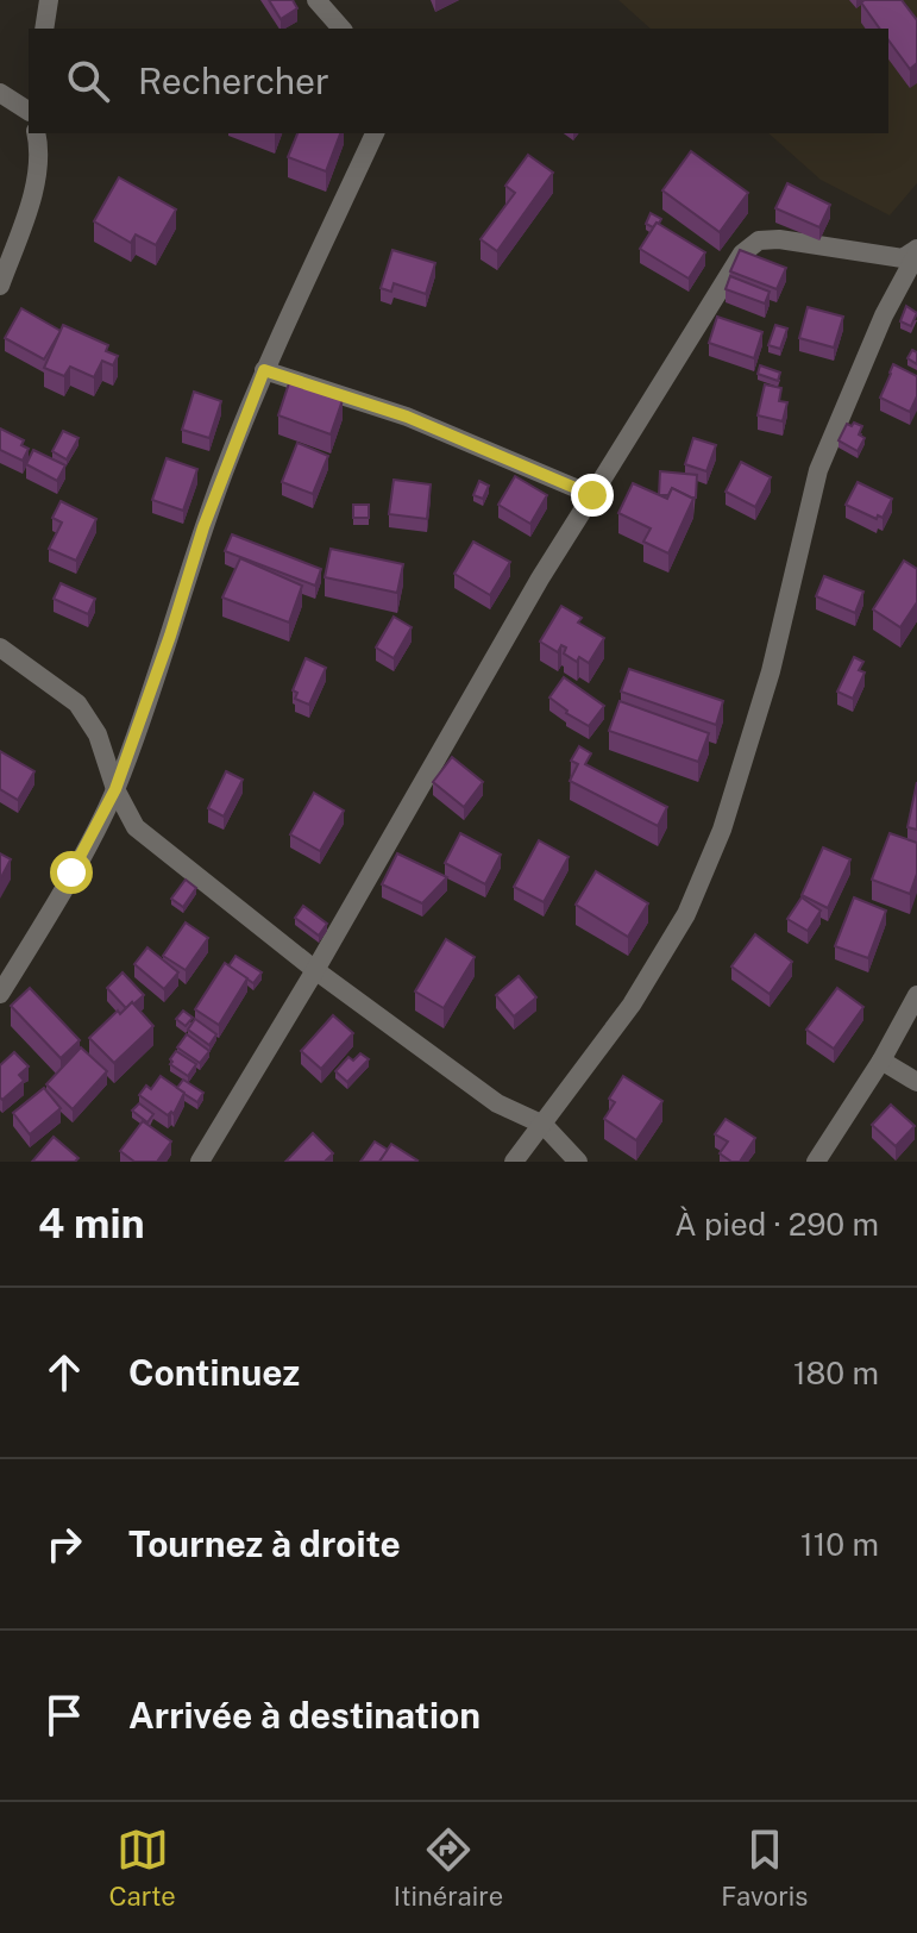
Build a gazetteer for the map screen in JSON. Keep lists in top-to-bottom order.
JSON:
{
  "page": {
    "search": "Rechercher",
    "heading": ["4 min", "À pied · 290 m"],
    "list": [
      ["Continuez", "180 m"],
      ["Tournez à droite", "110 m"],
      "Arrivée à destination"
    ],
    "nav": ["Carte", "Itinéraire", "Favoris"]
  }
}
